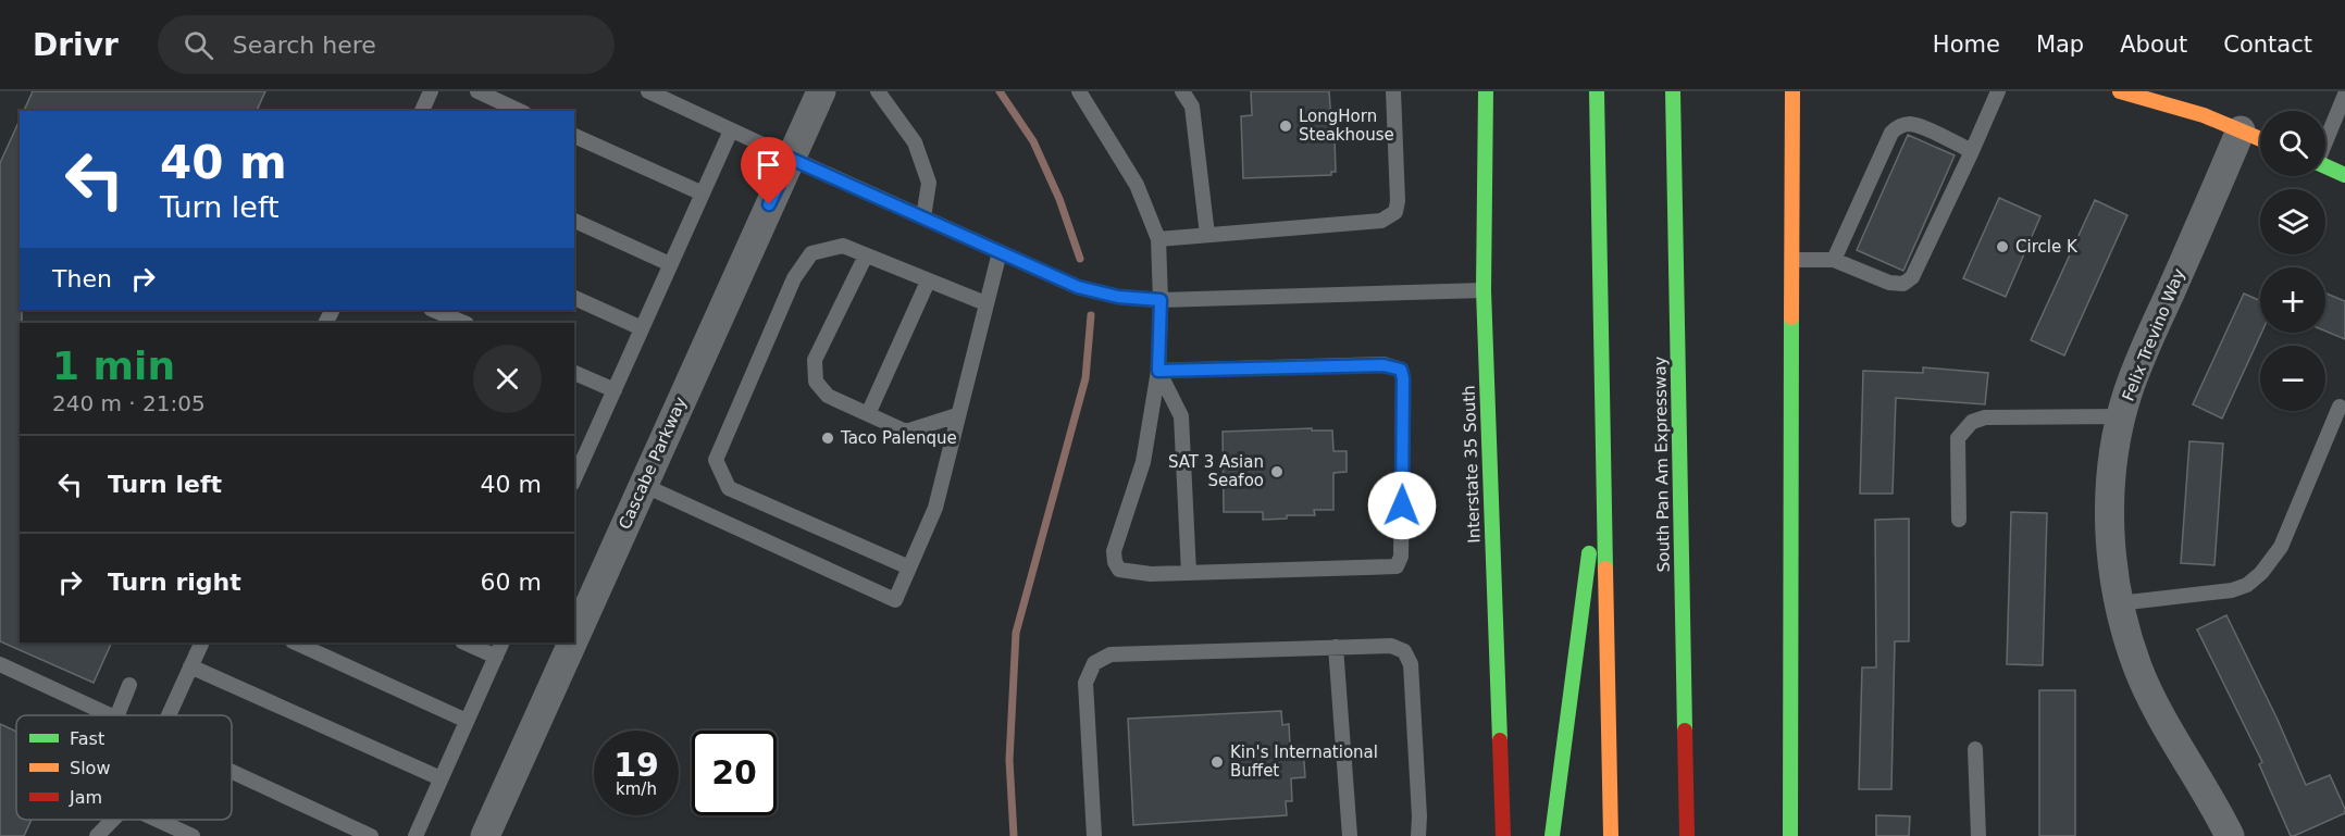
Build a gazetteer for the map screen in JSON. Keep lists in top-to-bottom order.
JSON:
{
  "streets": {
    "main road": ["Interstate 35 South", "South Pan Am Expressway"],
    "street": ["Felix Trevino Way", "Cascabe Parkway"]
  },
  "places": [
    "LongHorn Steakhouse",
    "Circle K",
    "Taco Palenque",
    "SAT 3 Asian Seafoo",
    "Kin's International Buffet"
  ],
  "legend": ["Fast", "Slow", "Jam"],
  "page": {
    "header": "Drivr",
    "search": "Search here",
    "nav": [
      "Home",
      "Map",
      "About",
      "Contact"
    ],
    "map_buttons": ["+", "−"],
    "turn": ["40 m", "Turn left"],
    "then": "Then",
    "heading": ["1 min", "240 m · 21:05"],
    "list": [
      {
        "name": "Turn left",
        "value": "40 m"
      },
      {
        "name": "Turn right",
        "value": "60 m"
      }
    ],
    "speed": "19 km/h",
    "limit": "20"
  }
}
